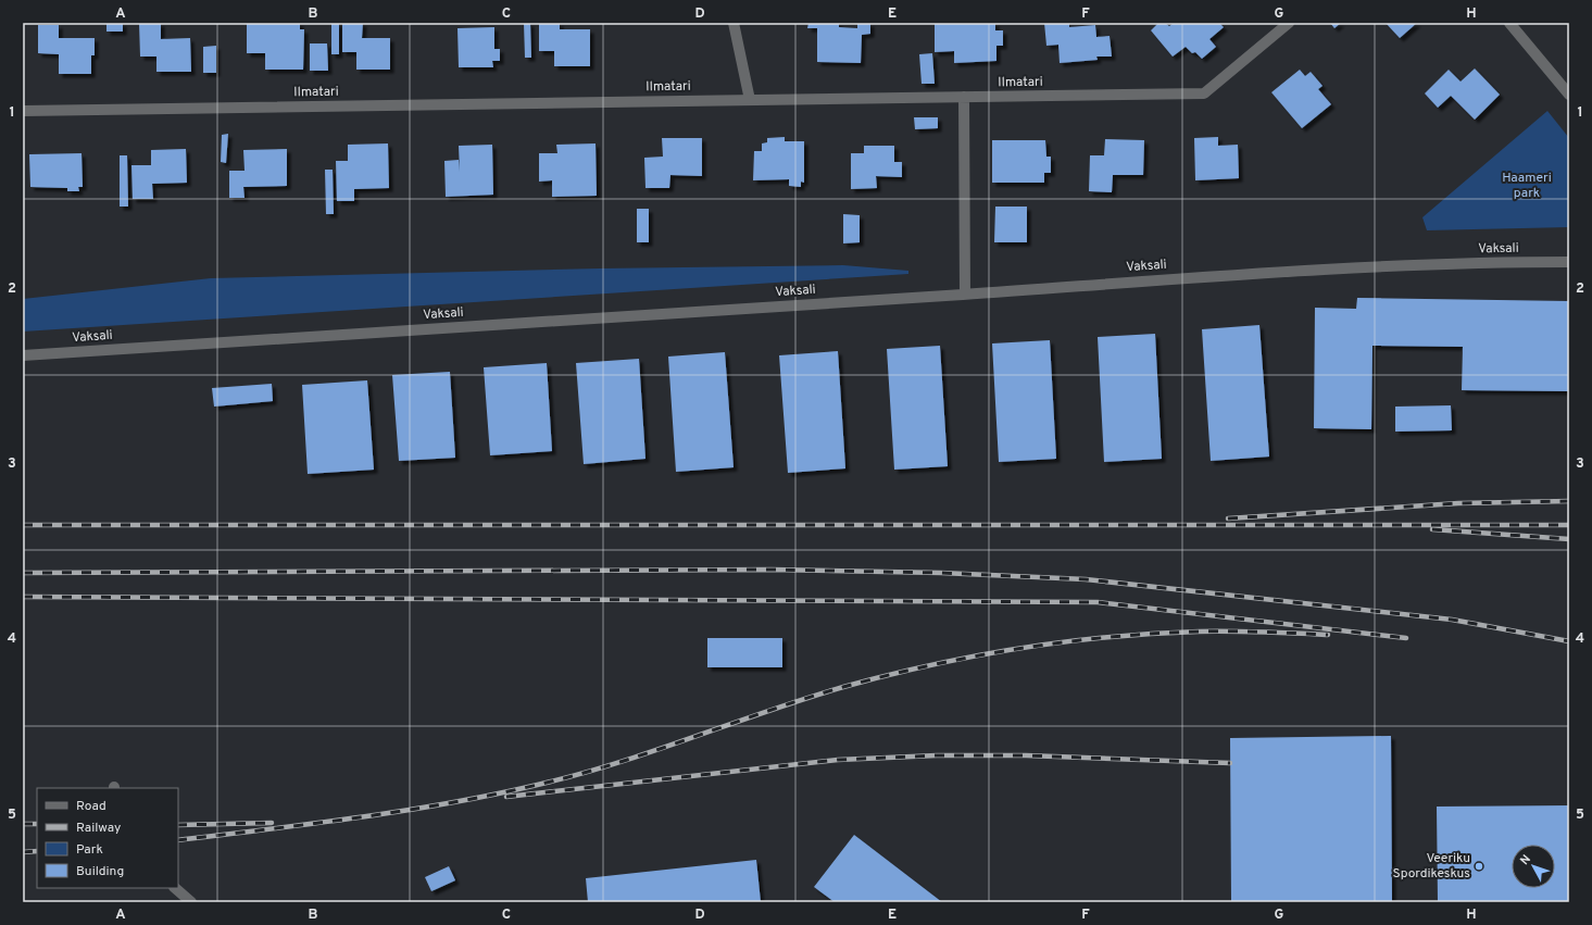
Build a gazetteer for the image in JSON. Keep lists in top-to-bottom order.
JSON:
{
  "streets": {
    "street": ["Ilmatari", "Vaksali"]
  },
  "parks": ["Haameri park"],
  "places": ["Veeriku Spordikeskus"],
  "legend": [
    "Road",
    "Railway",
    "Park",
    "Building"
  ],
  "north": "top left",
  "grid": {
    "columns": [
      "A",
      "B",
      "C",
      "D",
      "E",
      "F",
      "G",
      "H"
    ],
    "rows": [
      "1",
      "2",
      "3",
      "4",
      "5"
    ]
  }
}
